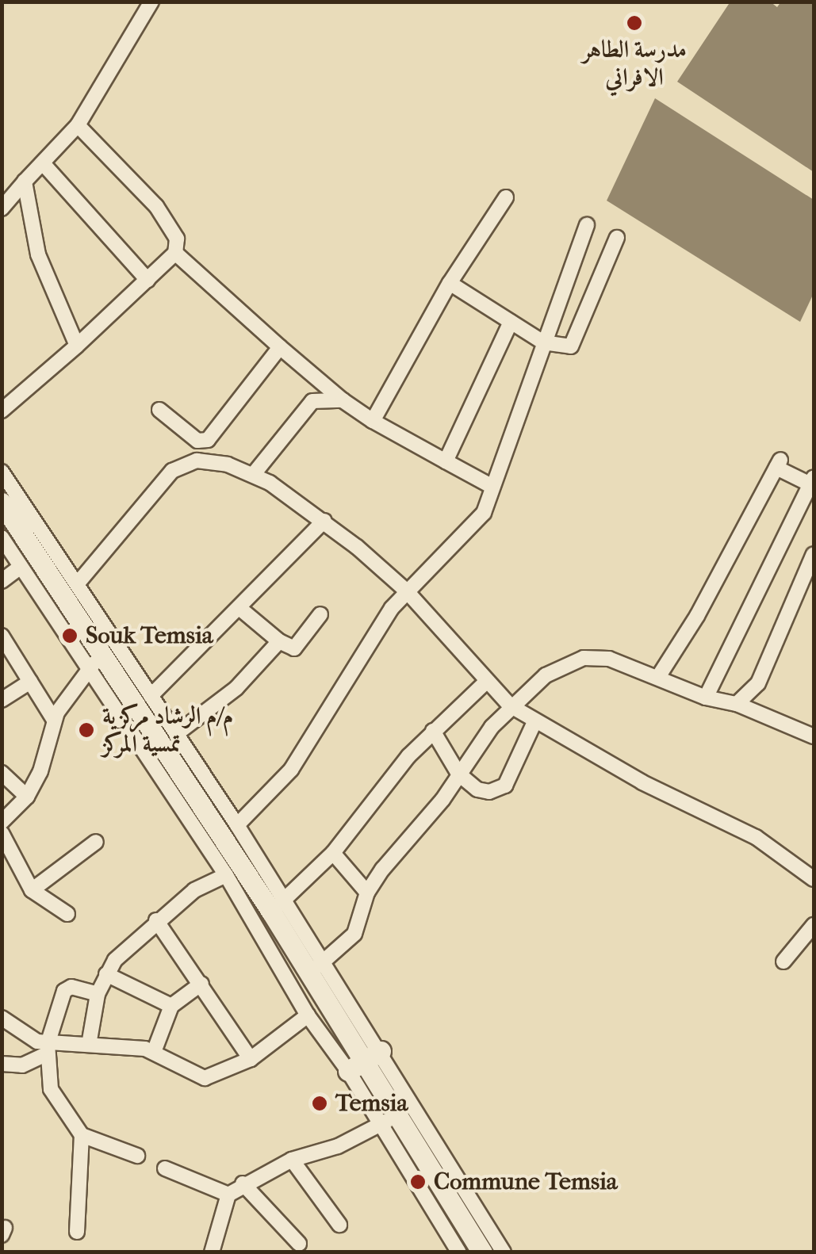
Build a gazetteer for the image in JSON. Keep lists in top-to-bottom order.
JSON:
{
  "places": [
    "مدرسة الطاهر الافراني",
    "Souk Temsia",
    "م/م الرشاد مركزية تمسية المركز",
    "Temsia",
    "Commune Temsia"
  ]
}
